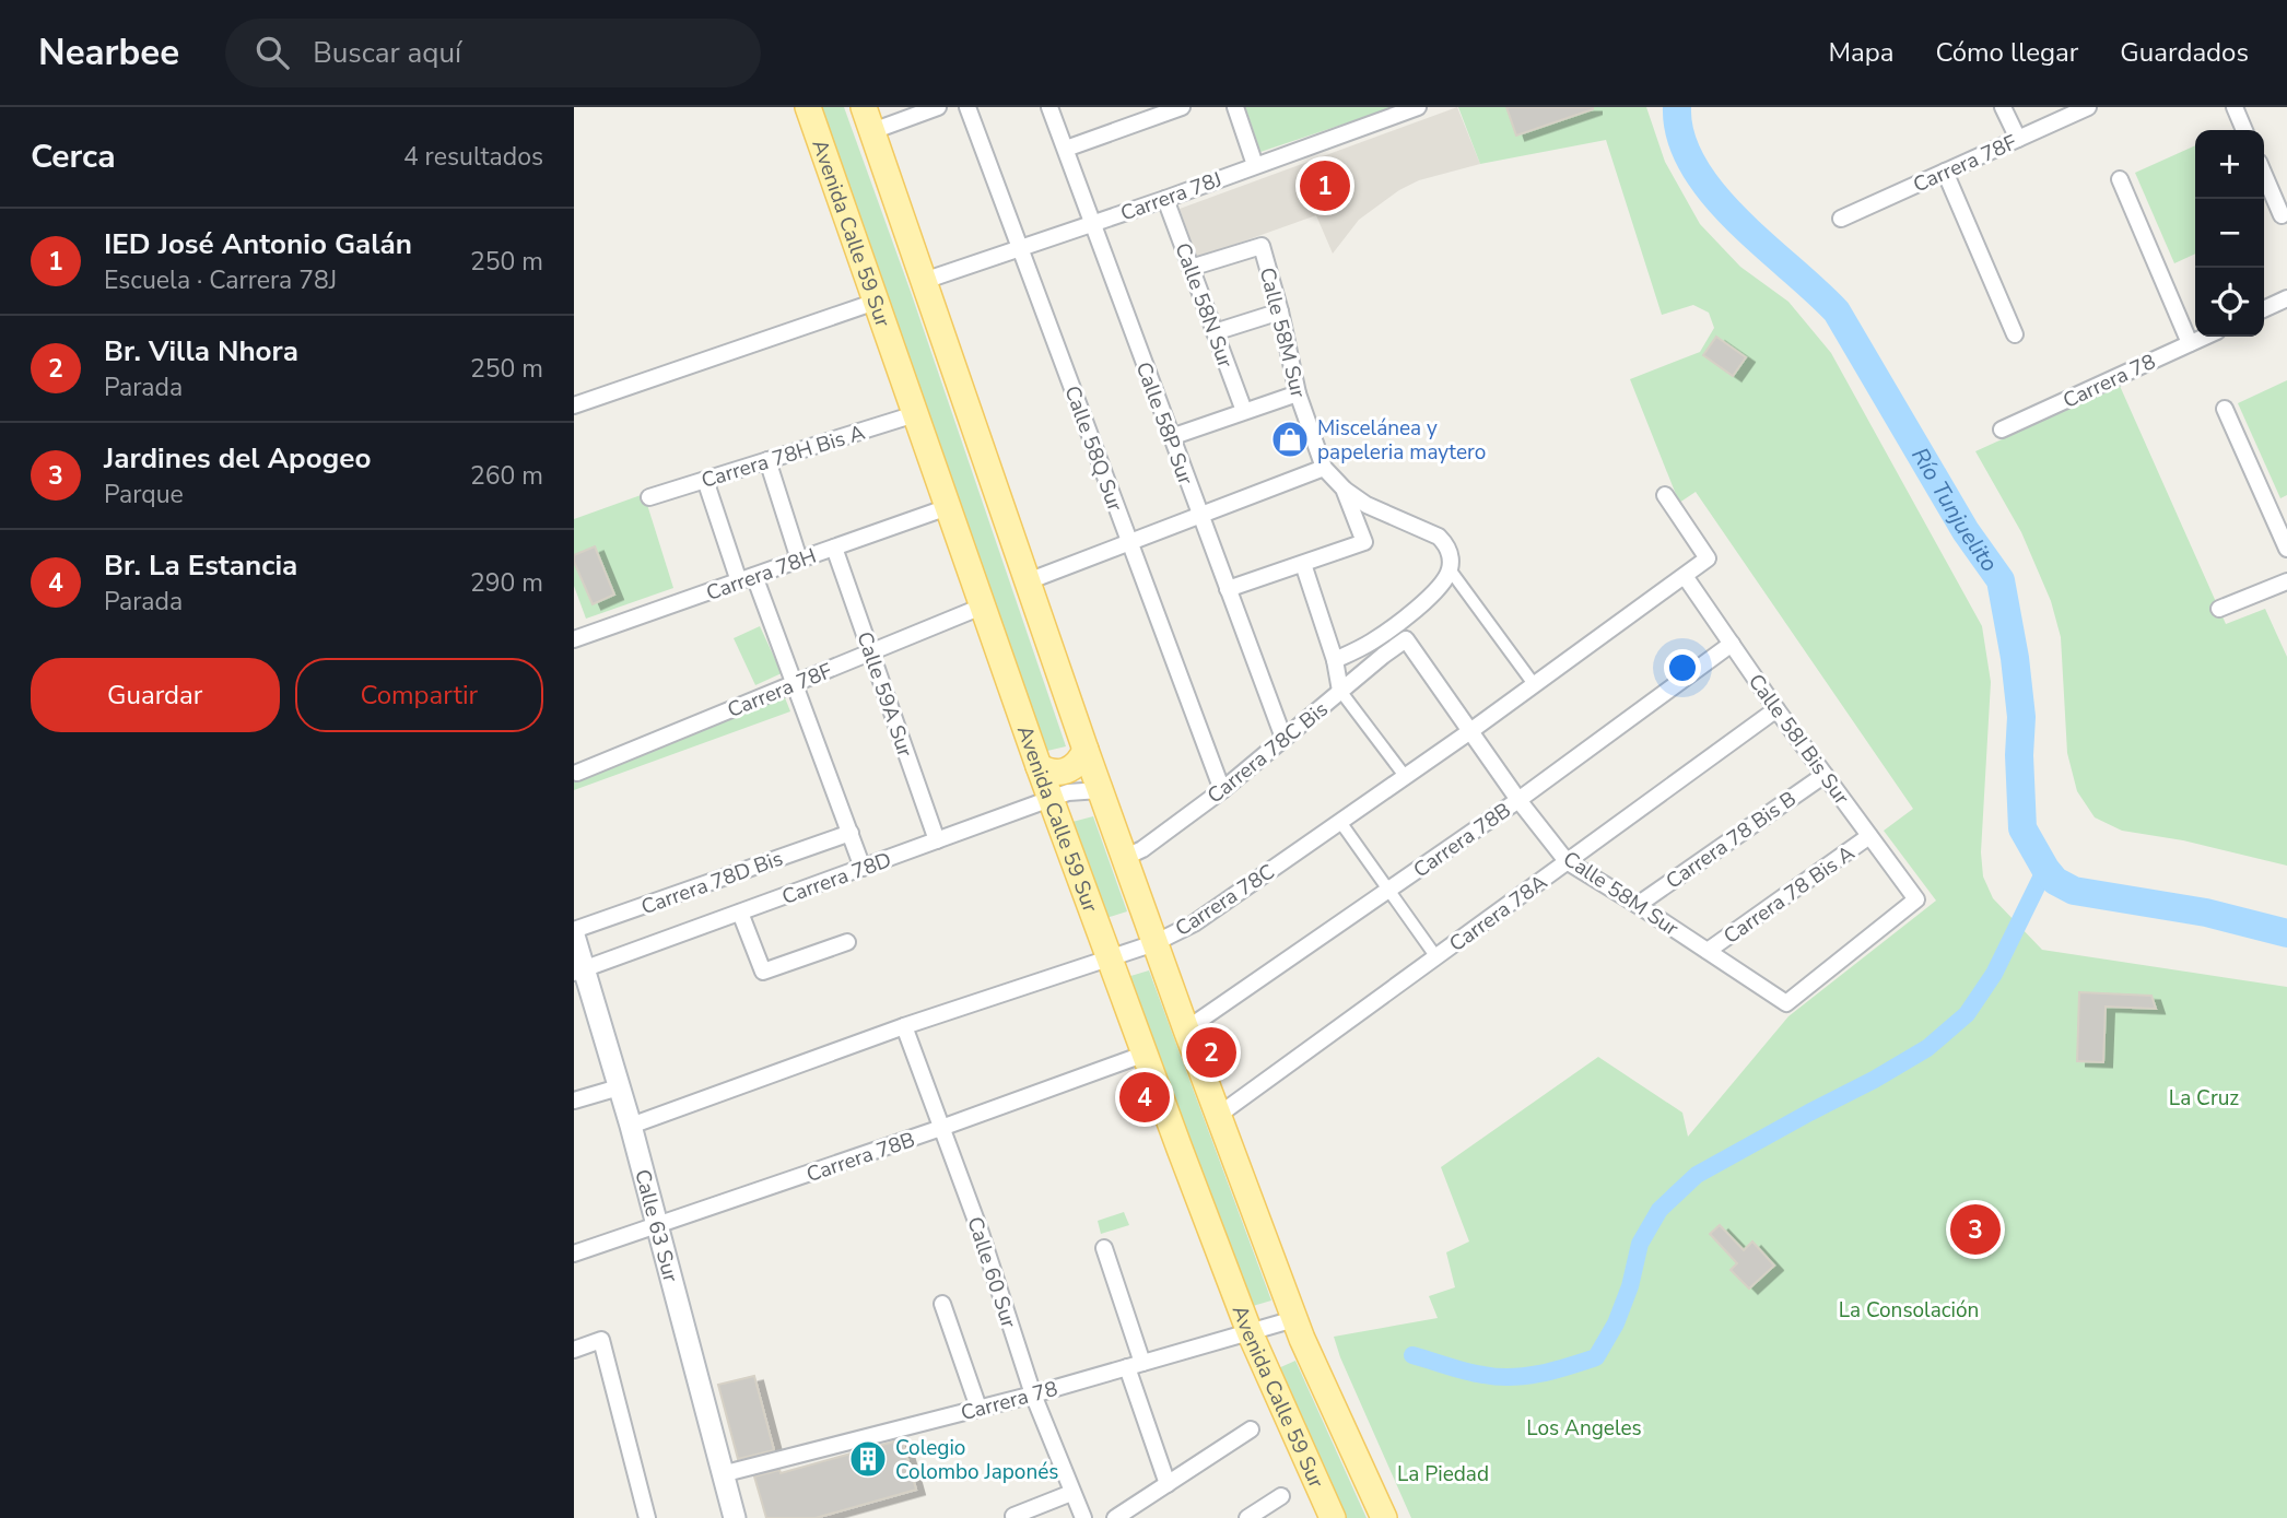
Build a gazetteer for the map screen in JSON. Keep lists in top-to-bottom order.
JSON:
{
  "streets": {
    "main road": ["Avenida Calle 59 Sur", "Calle 63 Sur"],
    "street": [
      "Carrera 78F",
      "Carrera 78J",
      "Calle 58N Sur",
      "Calle 58M Sur",
      "Carrera 78",
      "Calle 58P Sur",
      "Calle 58Q Sur",
      "Carrera 78H Bis A",
      "Carrera 78H",
      "Calle 59A Sur",
      "Calle 58I Bis Sur",
      "Carrera 78C Bis",
      "Carrera 78B",
      "Carrera 78 Bis B",
      "Carrera 78D",
      "Carrera 78D Bis",
      "Carrera 78 Bis A",
      "Carrera 78C",
      "Carrera 78A",
      "Calle 60 Sur"
    ]
  },
  "crossings": [
    ["Carrera 78F", "Avenida Calle 59 Sur"],
    ["Carrera 78F", "Calle 59A Sur"],
    ["Carrera 78J", "Avenida Calle 59 Sur"],
    ["Carrera 78J", "Calle 58N Sur"],
    ["Carrera 78J", "Calle 58P Sur"],
    ["Carrera 78J", "Calle 58Q Sur"],
    ["Avenida Calle 59 Sur", "Carrera 78"],
    ["Avenida Calle 59 Sur", "Carrera 78H Bis A"],
    ["Avenida Calle 59 Sur", "Carrera 78H"],
    ["Avenida Calle 59 Sur", "Carrera 78C Bis"],
    ["Avenida Calle 59 Sur", "Carrera 78B"],
    ["Avenida Calle 59 Sur", "Carrera 78D"],
    ["Avenida Calle 59 Sur", "Carrera 78C"],
    ["Avenida Calle 59 Sur", "Carrera 78A"],
    ["Calle 58N Sur", "Calle 58M Sur"],
    ["Calle 58M Sur", "Calle 58I Bis Sur"],
    ["Calle 58M Sur", "Carrera 78C Bis"],
    ["Calle 58M Sur", "Carrera 78B"],
    ["Calle 58M Sur", "Carrera 78 Bis B"],
    ["Calle 58M Sur", "Carrera 78 Bis A"],
    ["Calle 58M Sur", "Carrera 78C"],
    ["Calle 58M Sur", "Carrera 78A"],
    ["Carrera 78", "Calle 63 Sur"],
    ["Carrera 78", "Calle 60 Sur"],
    ["Calle 58P Sur", "Carrera 78C Bis"],
    ["Calle 58Q Sur", "Carrera 78C Bis"],
    ["Carrera 78H", "Calle 59A Sur"],
    ["Calle 59A Sur", "Carrera 78D"],
    ["Calle 58I Bis Sur", "Carrera 78B"],
    ["Calle 58I Bis Sur", "Carrera 78 Bis B"],
    ["Calle 58I Bis Sur", "Carrera 78 Bis A"],
    ["Calle 58I Bis Sur", "Carrera 78C"],
    ["Calle 58I Bis Sur", "Carrera 78A"],
    ["Carrera 78B", "Calle 63 Sur"],
    ["Carrera 78B", "Calle 60 Sur"],
    ["Carrera 78D", "Calle 63 Sur"],
    ["Carrera 78D Bis", "Calle 63 Sur"],
    ["Carrera 78C", "Calle 63 Sur"],
    ["Carrera 78C", "Calle 60 Sur"]
  ],
  "water": ["Río Tunjuelito"],
  "parks": [
    "La Cruz",
    "La Consolación",
    "Los Angeles",
    "La Piedad"
  ],
  "places": {
    "shop": ["Miscelánea y papeleria maytero"],
    "building": ["Colegio Colombo Japonés"]
  },
  "page": {
    "header": "Nearbee",
    "search": "Buscar aquí",
    "nav": ["Mapa", "Cómo llegar", "Guardados"],
    "heading": ["Cerca", "4 resultados"],
    "map_buttons": ["+", "−"],
    "pins": [
      "1",
      "2",
      "4",
      "3"
    ],
    "list": [
      {
        "mark": "1",
        "name": "IED José Antonio Galán",
        "note": "Escuela · Carrera 78J",
        "value": "250 m"
      },
      {
        "mark": "2",
        "name": "Br. Villa Nhora",
        "note": "Parada",
        "value": "250 m"
      },
      {
        "mark": "3",
        "name": "Jardines del Apogeo",
        "note": "Parque",
        "value": "260 m"
      },
      {
        "mark": "4",
        "name": "Br. La Estancia",
        "note": "Parada",
        "value": "290 m"
      }
    ],
    "buttons": ["Guardar", "Compartir"]
  }
}
